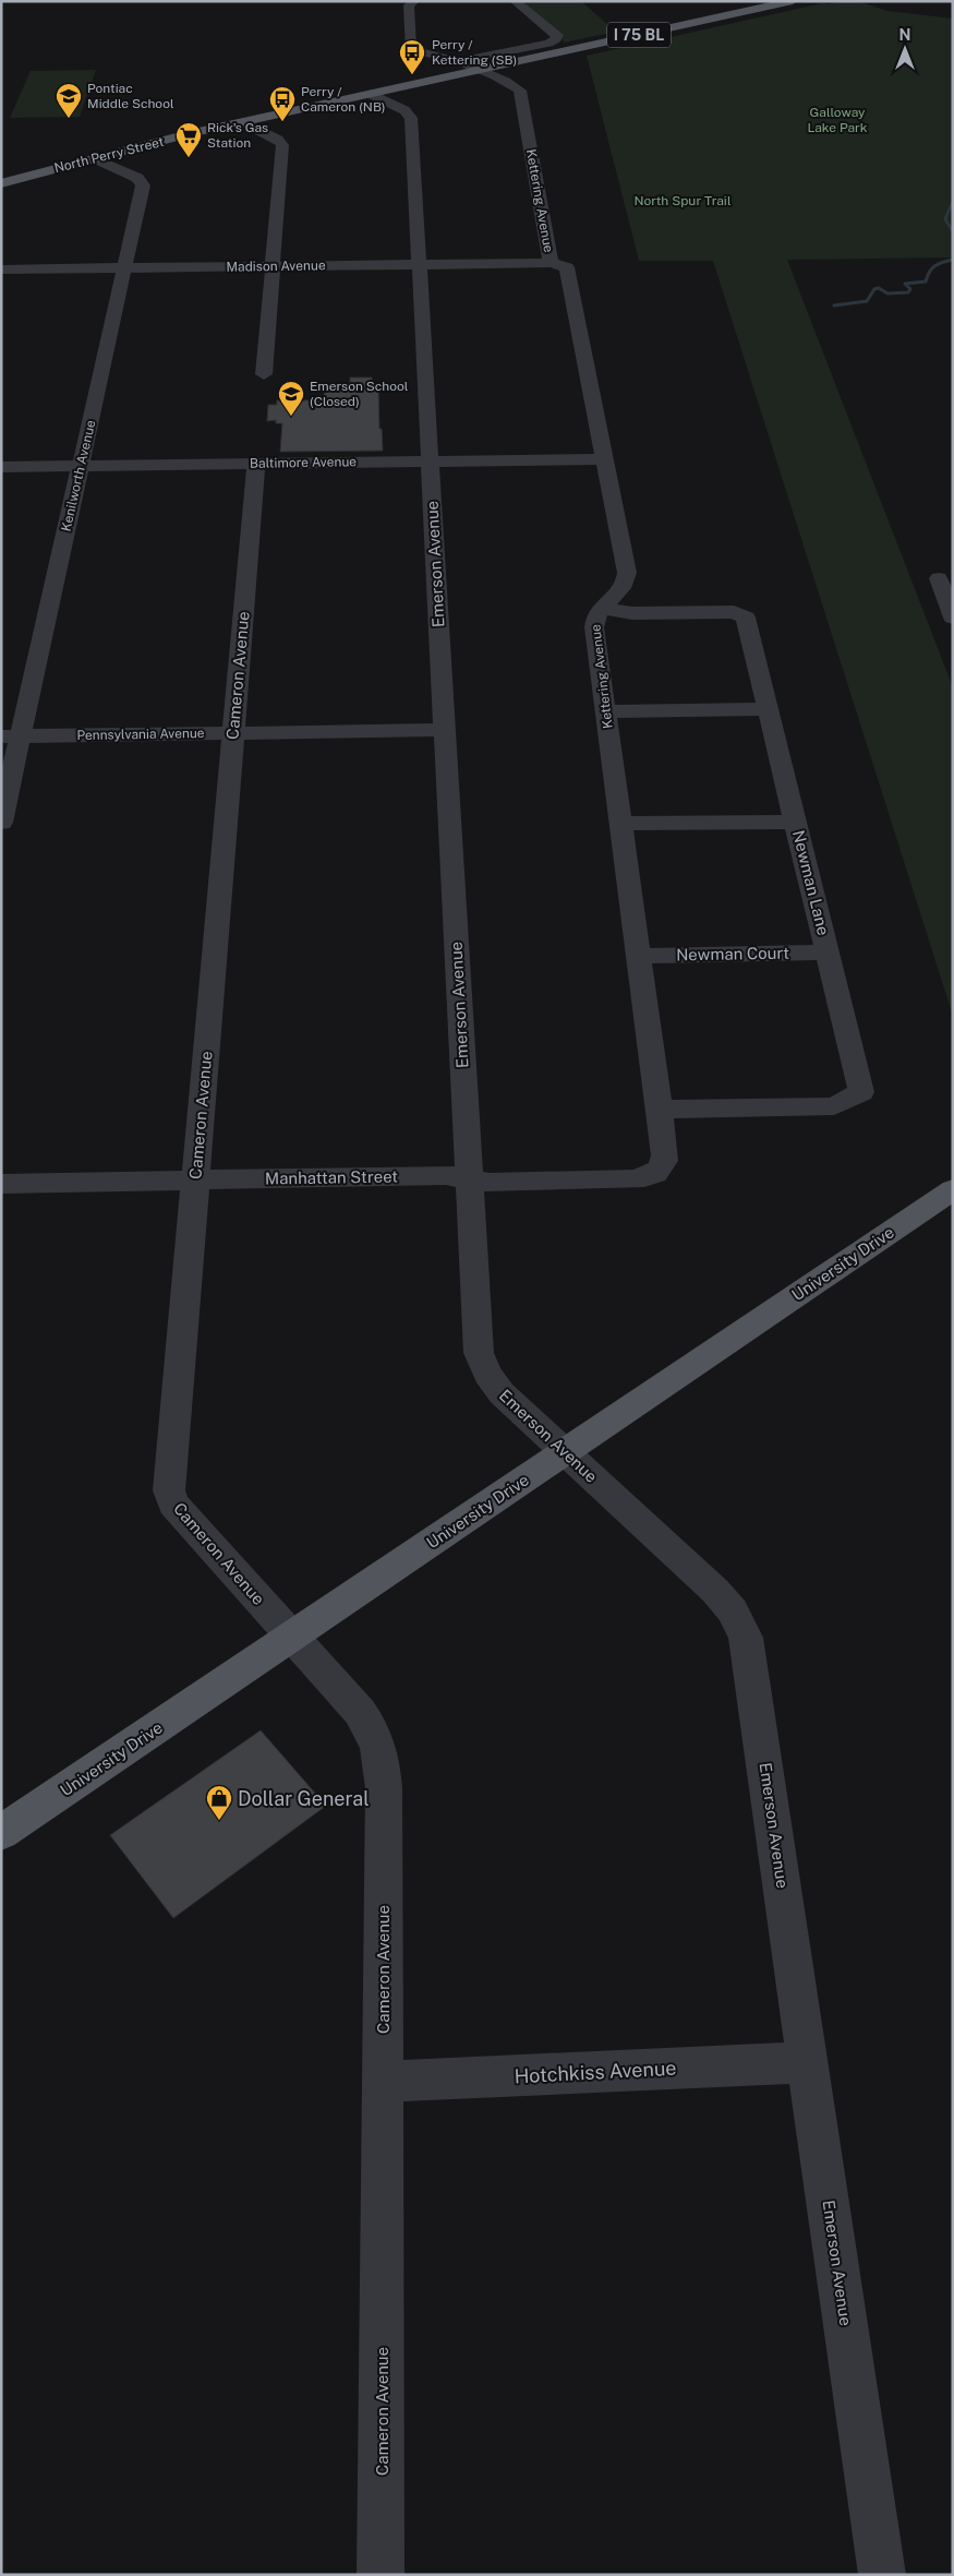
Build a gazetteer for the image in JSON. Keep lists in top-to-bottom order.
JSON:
{
  "streets": {
    "main road": ["I 75 BL", "North Perry Street", "University Drive"],
    "street": [
      "Kettering Avenue",
      "Madison Avenue",
      "Baltimore Avenue",
      "Kenilworth Avenue",
      "Emerson Avenue",
      "Cameron Avenue",
      "Pennsylvania Avenue",
      "Newman Lane",
      "Newman Court",
      "Manhattan Street",
      "Hotchkiss Avenue"
    ]
  },
  "crossings": [
    ["North Perry Street", "Kettering Avenue"],
    ["North Perry Street", "Kenilworth Avenue"],
    ["North Perry Street", "Emerson Avenue"],
    ["Kettering Avenue", "Madison Avenue"],
    ["Kettering Avenue", "Baltimore Avenue"],
    ["Kettering Avenue", "Newman Lane"],
    ["Kettering Avenue", "Newman Court"],
    ["Kettering Avenue", "Manhattan Street"],
    ["Madison Avenue", "Kenilworth Avenue"],
    ["Madison Avenue", "Emerson Avenue"],
    ["Baltimore Avenue", "Kenilworth Avenue"],
    ["Baltimore Avenue", "Emerson Avenue"],
    ["Baltimore Avenue", "Cameron Avenue"],
    ["Kenilworth Avenue", "Pennsylvania Avenue"],
    ["Emerson Avenue", "Pennsylvania Avenue"],
    ["Emerson Avenue", "Manhattan Street"],
    ["Emerson Avenue", "University Drive"],
    ["Emerson Avenue", "Hotchkiss Avenue"],
    ["Cameron Avenue", "Pennsylvania Avenue"],
    ["Cameron Avenue", "Manhattan Street"],
    ["Cameron Avenue", "University Drive"],
    ["Cameron Avenue", "Hotchkiss Avenue"],
    ["Newman Lane", "Newman Court"]
  ],
  "parks": ["Galloway Lake Park", "North Spur Trail"],
  "places": {
    "bus stop": ["Perry / Kettering (SB)", "Perry / Cameron (NB)"],
    "school or university": ["Pontiac Middle School", "Emerson School (Closed)"],
    "supermarket": ["Rick's Gas Station"],
    "shop": ["Dollar General"]
  },
  "north": "top"
}
